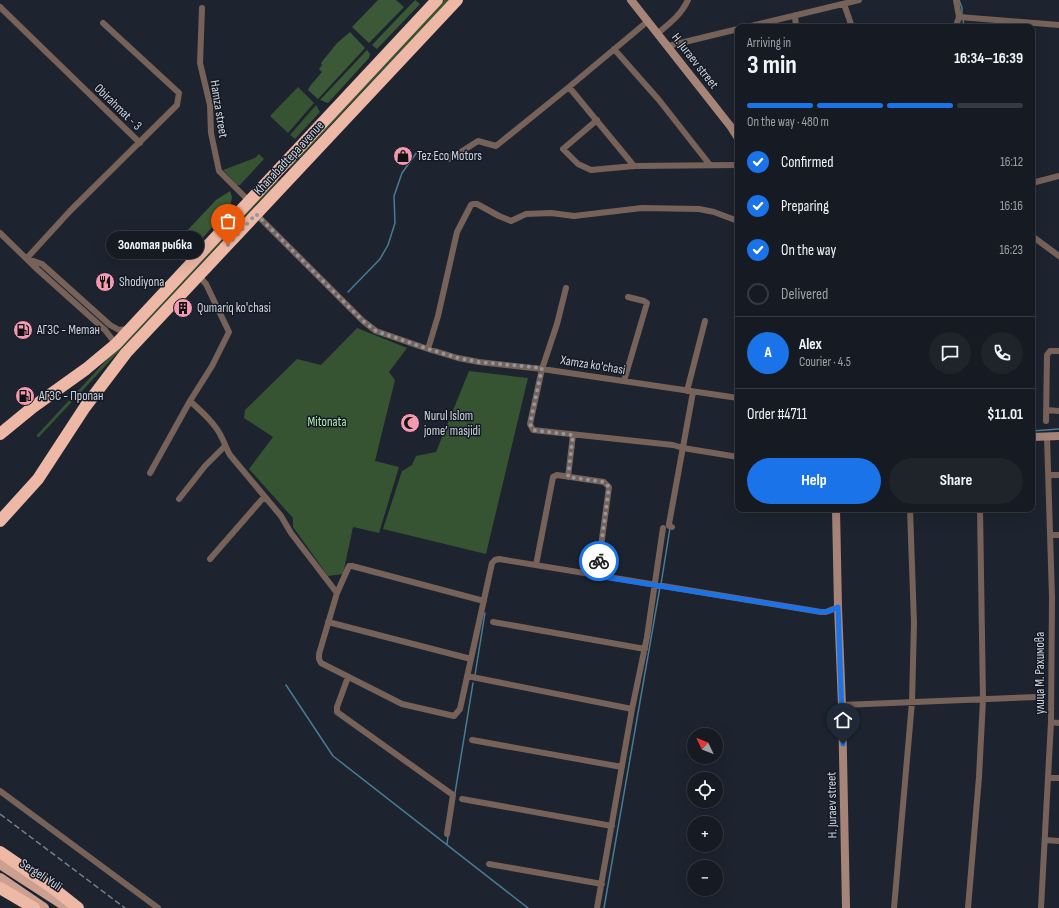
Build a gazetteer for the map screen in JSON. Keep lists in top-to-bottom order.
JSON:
{
  "streets": {
    "highway": ["Khanabadtepa avenue"],
    "main road": ["Sergeli Yuli"],
    "street": [
      "H. Juraev street",
      "Obirahmat - 3",
      "Hamza street",
      "Xamza ko'chasi",
      "улица М. Рахимова"
    ]
  },
  "crossings": [
    ["Hamza street", "Khanabadtepa avenue"],
    ["Khanabadtepa avenue", "Xamza ko'chasi"]
  ],
  "parks": ["Mitonata"],
  "places": {
    "shop": ["Tez Eco Motors"],
    "other": ["Золотая рыбка"],
    "restaurant": ["Shodiyona"],
    "building": ["Qumariq ko'chasi"],
    "fuel station": ["АГЗС - Метан", "АГЗС - Пропан"],
    "mosque": ["Nurul Islom jome’ masjidi"]
  },
  "north": "top left",
  "page": {
    "heading": ["3 min", "Arriving in", "16:34–16:39"],
    "panel": [
      "Alex",
      "Courier · 4.5",
      "Order #4711",
      "$11.01"
    ],
    "bar": "On the way · 480 m",
    "list": [
      ["Confirmed", "16:12"],
      ["Preparing", "16:16"],
      ["On the way", "16:23"],
      "Delivered"
    ],
    "bubble": "Золотая рыбка",
    "round": "A",
    "buttons": ["Help", "Share"],
    "map_buttons": ["+", "−"]
  }
}
